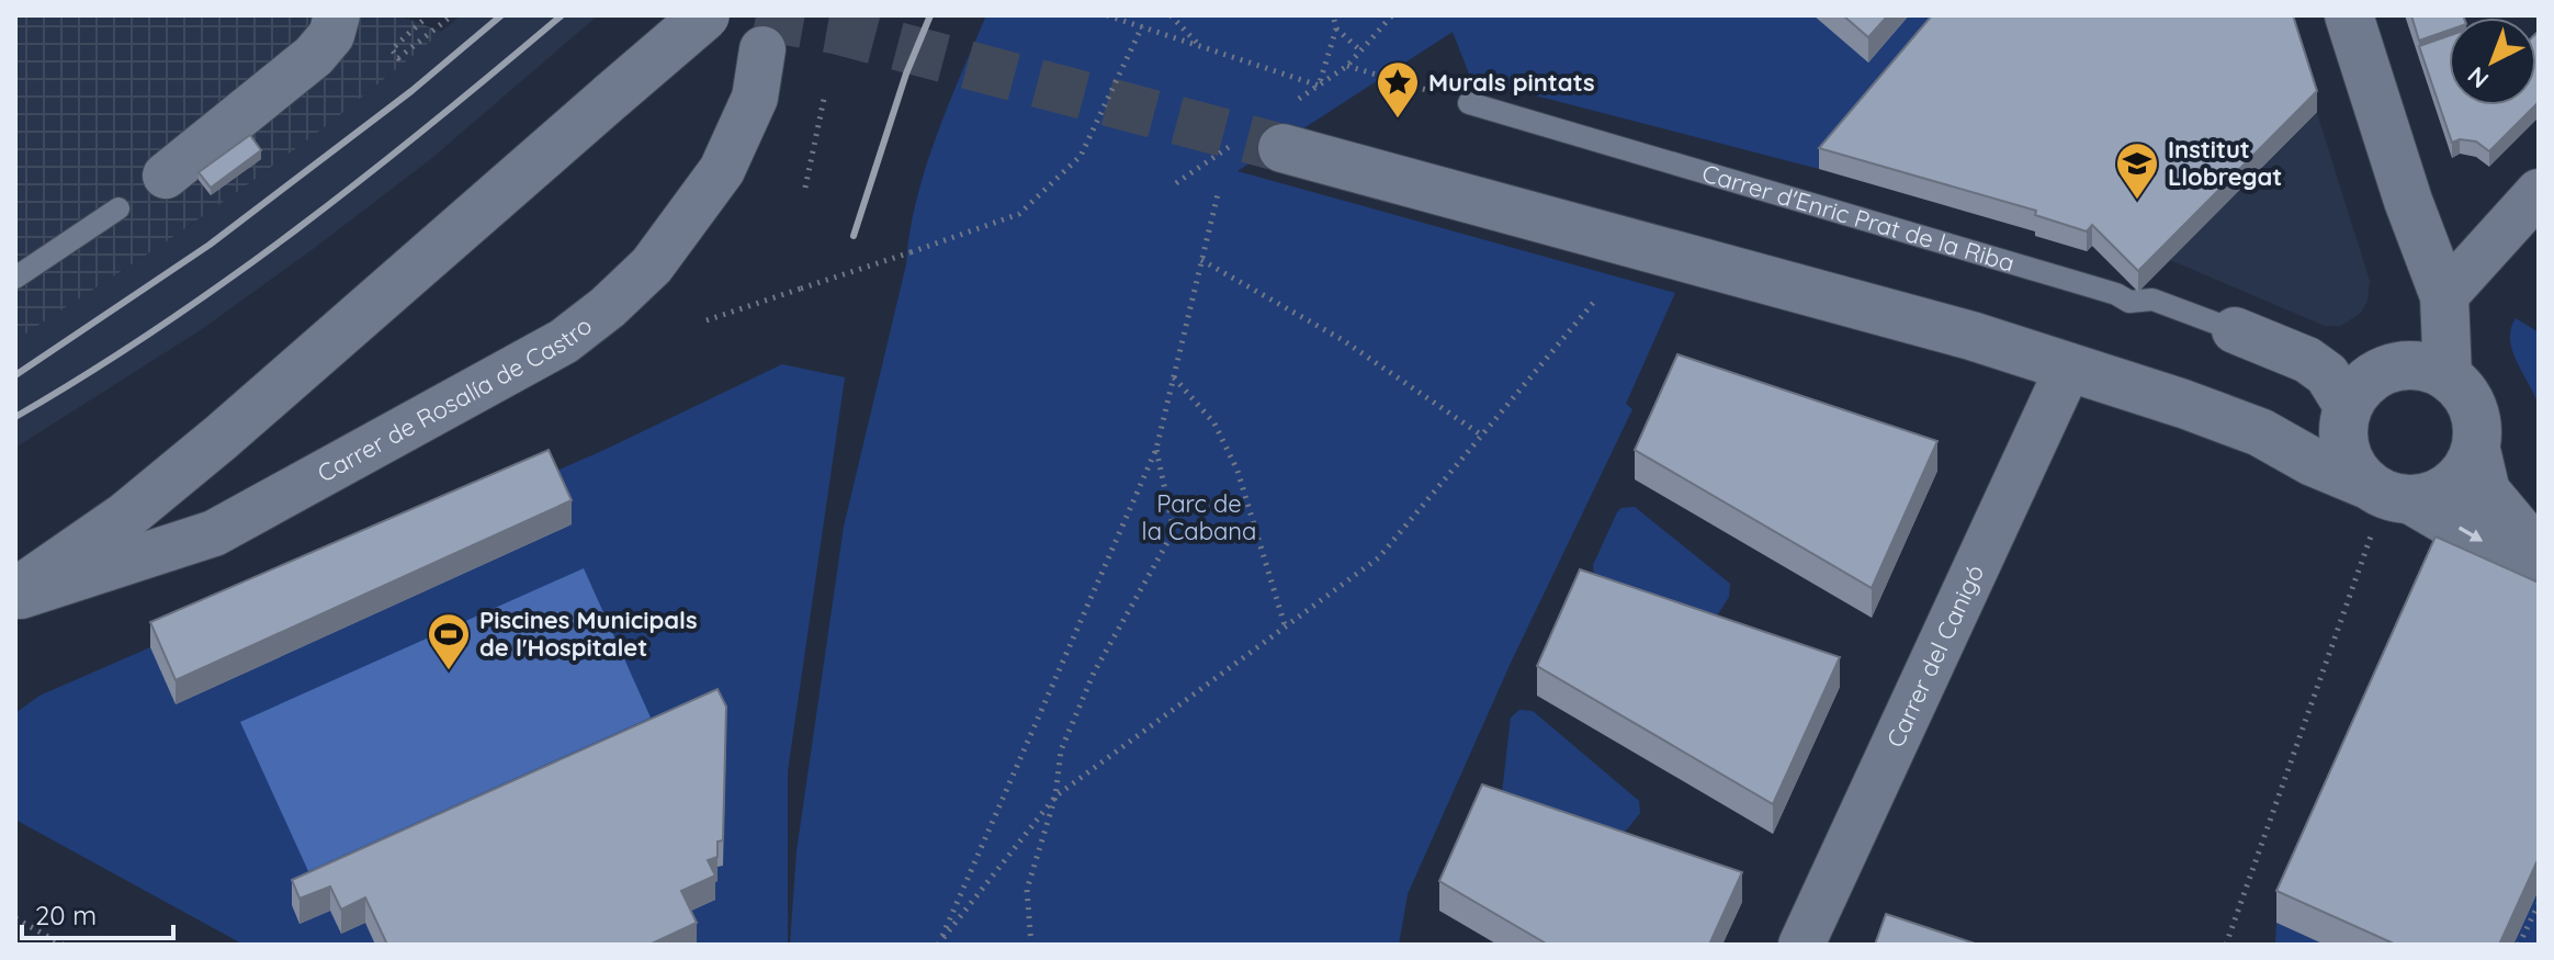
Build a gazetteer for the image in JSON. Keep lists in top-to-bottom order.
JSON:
{
  "streets": {
    "street": ["Carrer d'Enric Prat de la Riba", "Carrer de Rosalía de Castro", "Carrer del Canigó"]
  },
  "parks": ["Parc de la Cabana"],
  "places": {
    "place": ["Murals pintats"],
    "school or university": ["Institut Llobregat"],
    "sports": ["Piscines Municipals de l'Hospitalet"]
  },
  "scale_bar": "20 m",
  "north": "bottom left"
}
